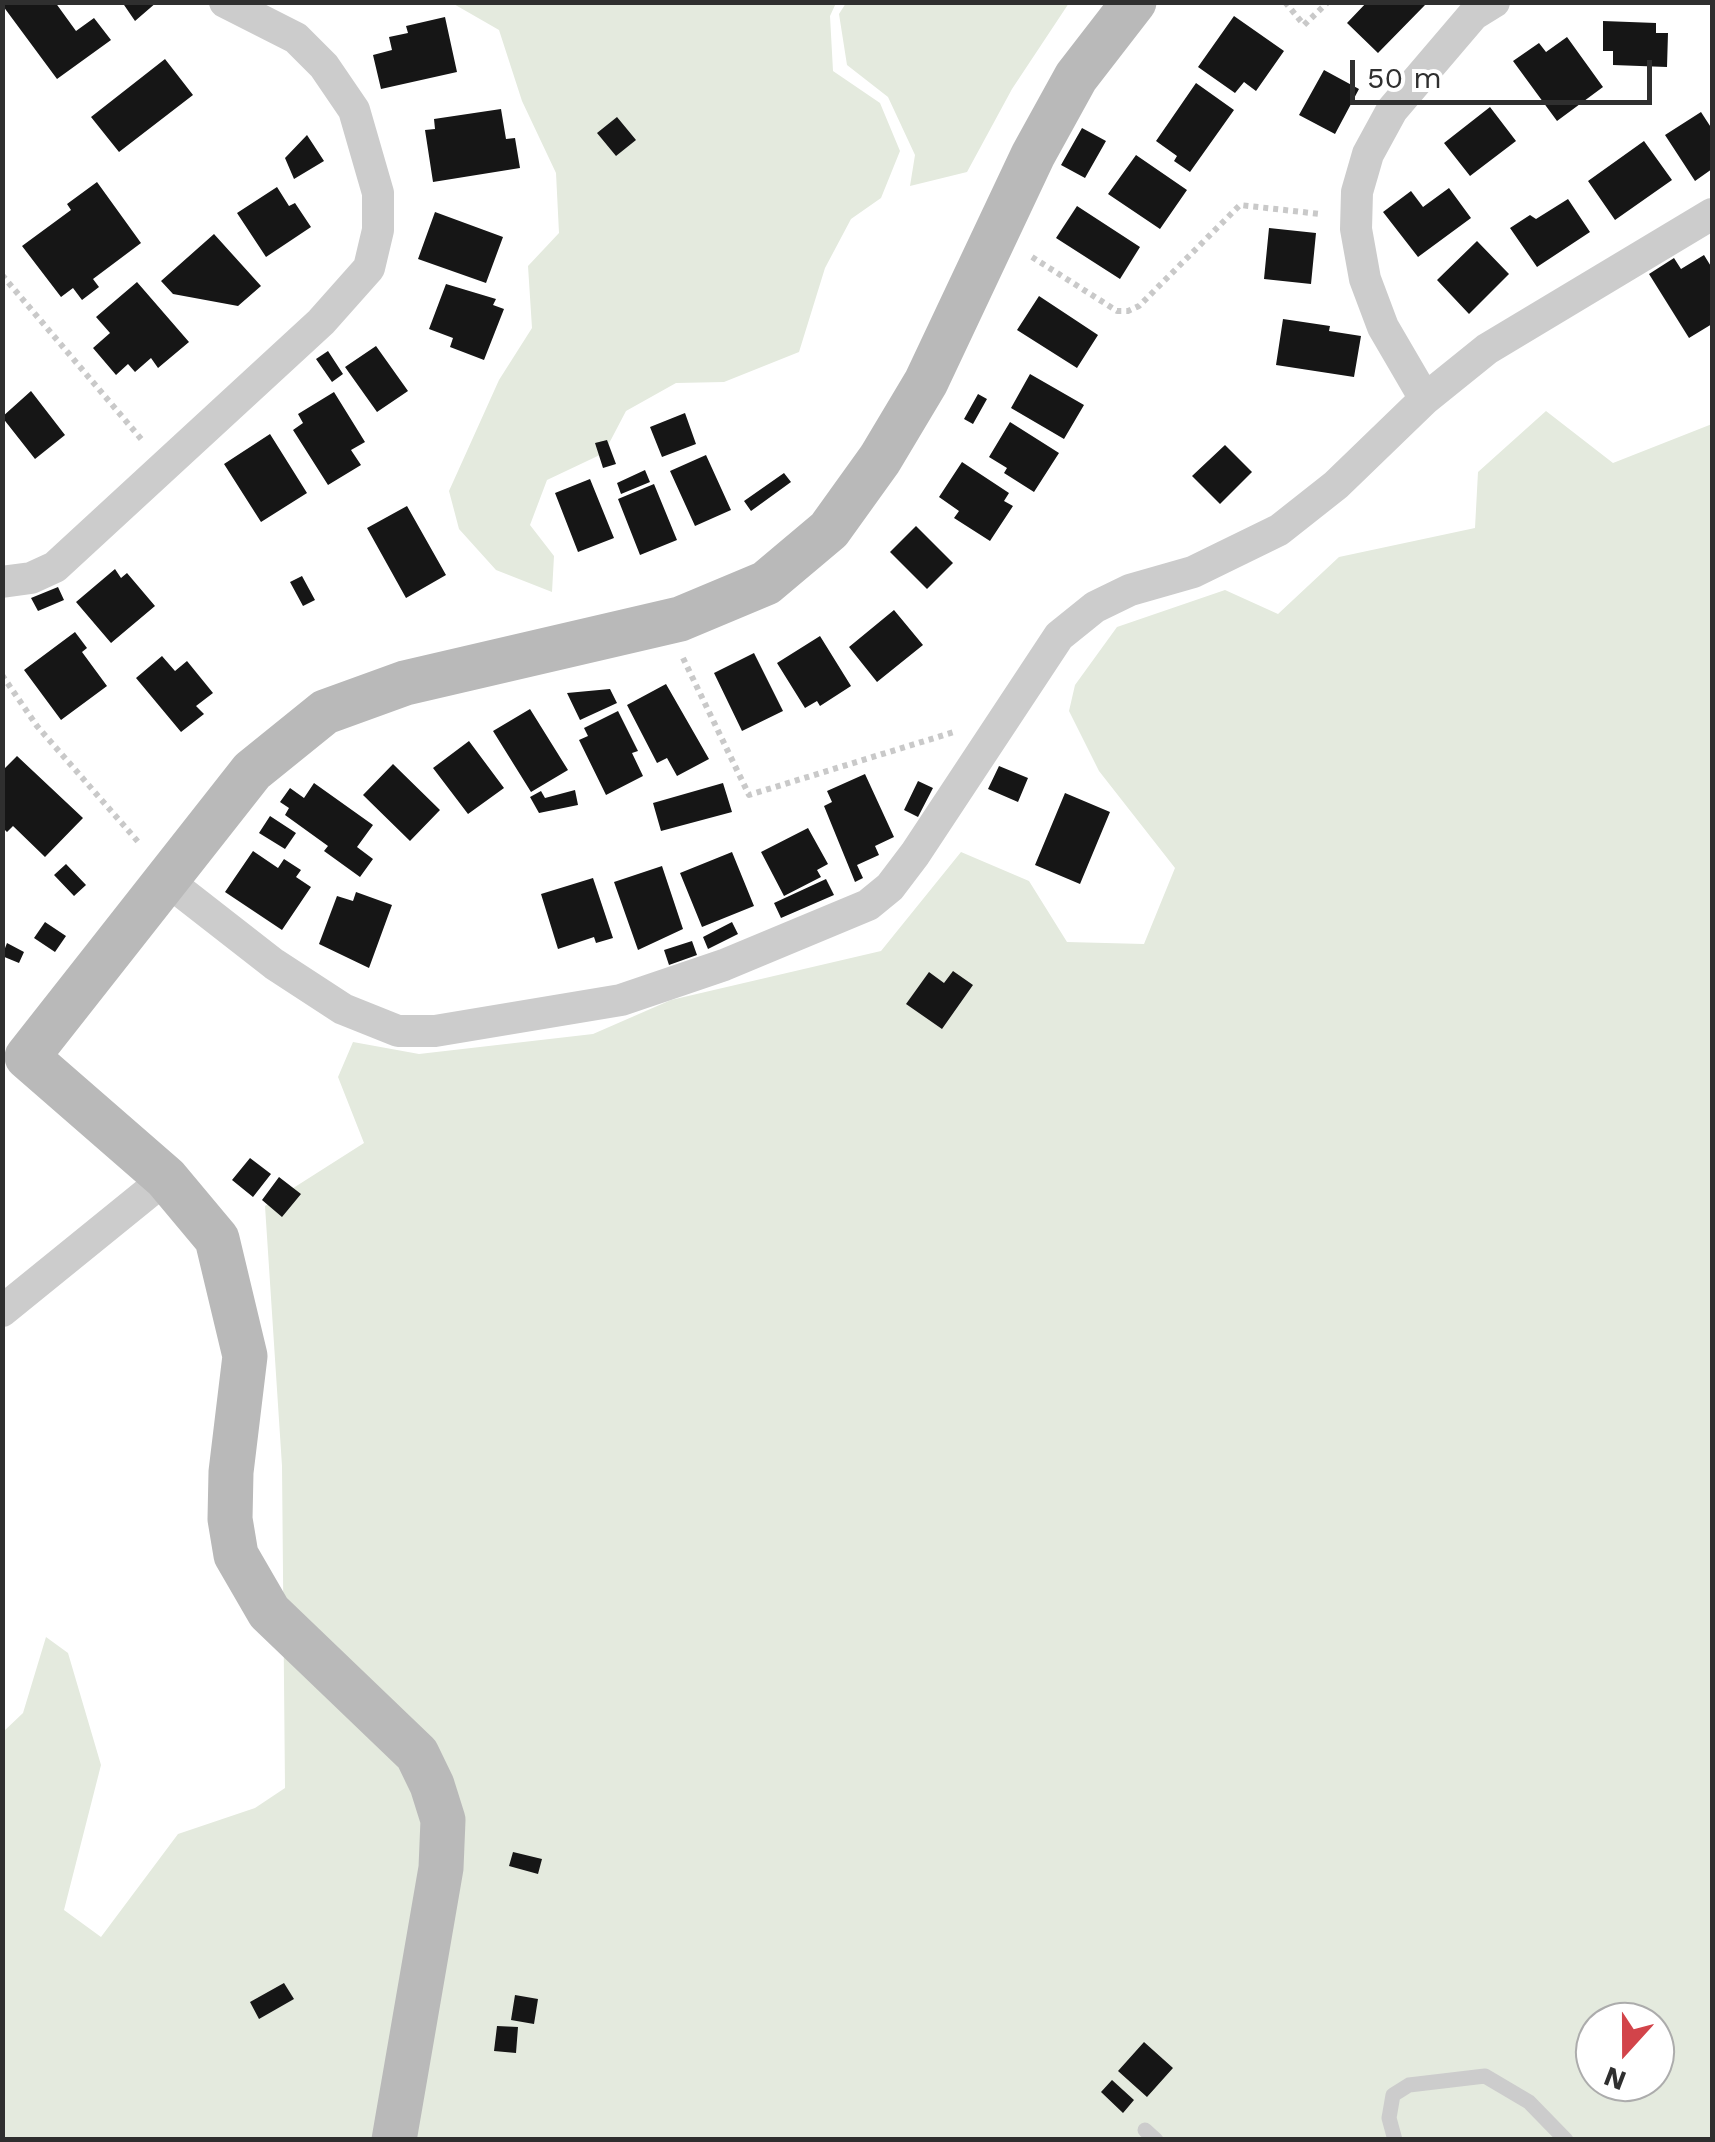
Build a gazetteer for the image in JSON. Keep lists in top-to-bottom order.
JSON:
{
  "scale_bar": "50 m",
  "north": "bottom"
}
